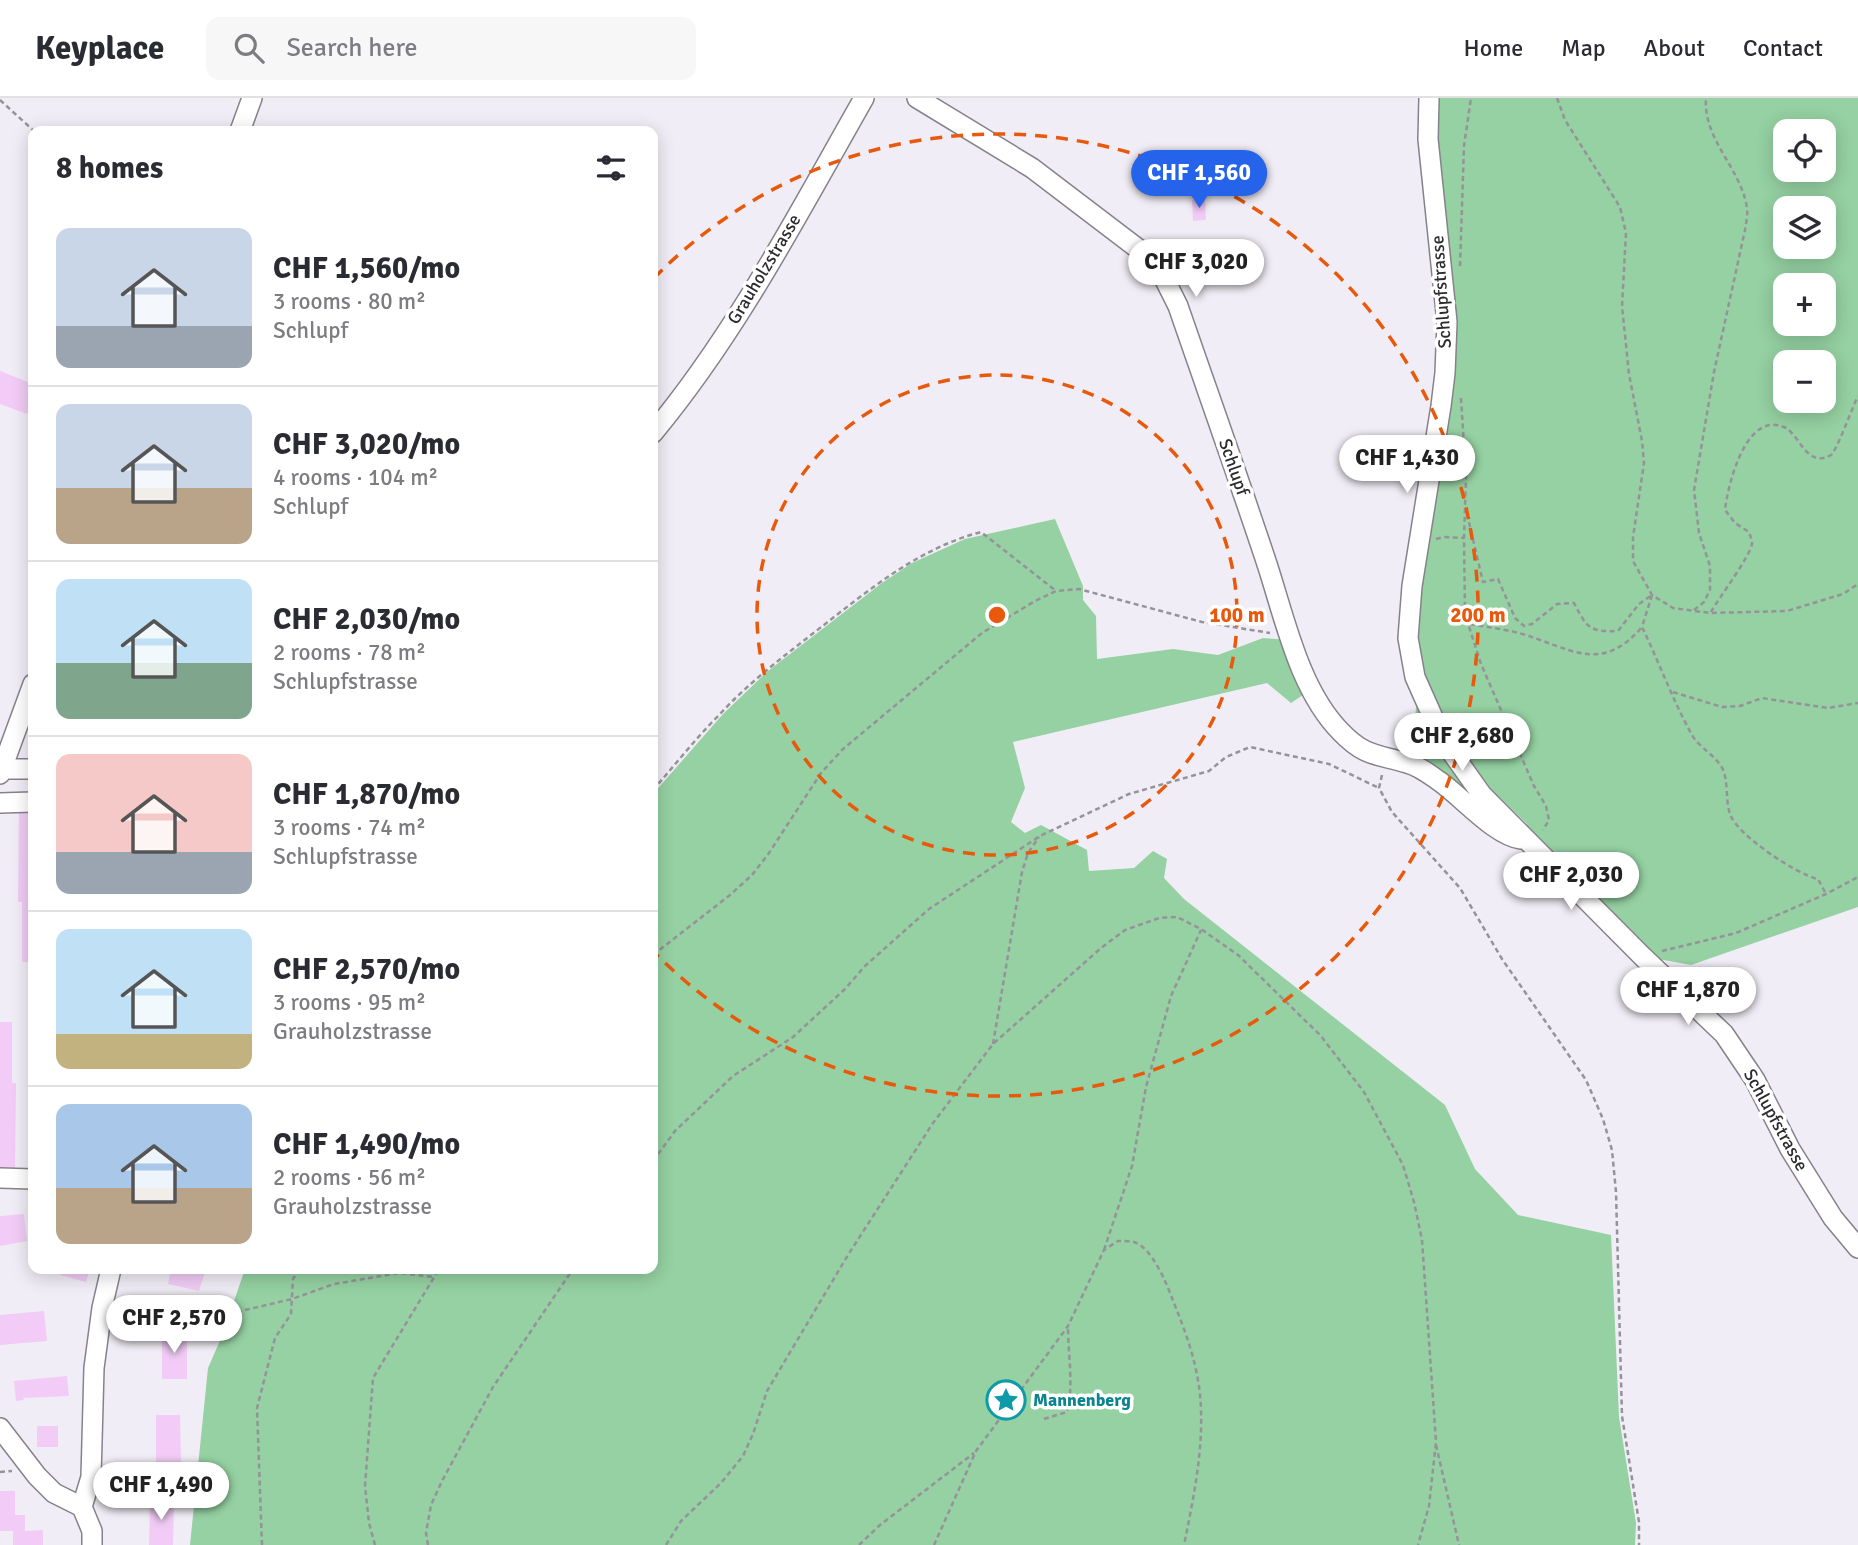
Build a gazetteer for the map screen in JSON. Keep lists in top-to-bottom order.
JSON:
{
  "streets": {
    "street": ["Grauholzstrasse", "Schlupfstrasse", "Schlupf"]
  },
  "crossings": [
    ["Schlupfstrasse", "Schlupf"]
  ],
  "places": {
    "place": ["Mannenberg"]
  },
  "page": {
    "header": "Keyplace",
    "search": "Search here",
    "nav": [
      "Home",
      "Map",
      "About",
      "Contact"
    ],
    "map_buttons": ["+", "−"],
    "heading": "8 homes",
    "price": [
      "CHF 1,560",
      "CHF 3,020",
      "CHF 1,430",
      "CHF 2,680",
      "CHF 2,030",
      "CHF 1,870",
      "CHF 2,570",
      "CHF 1,490"
    ],
    "list": [
      {
        "name": "CHF 1,560/mo",
        "note": "3 rooms · 80 m² · Schlupf"
      },
      {
        "name": "CHF 3,020/mo",
        "note": "4 rooms · 104 m² · Schlupf"
      },
      {
        "name": "CHF 2,030/mo",
        "note": "2 rooms · 78 m² · Schlupfstrasse"
      },
      {
        "name": "CHF 1,870/mo",
        "note": "3 rooms · 74 m² · Schlupfstrasse"
      },
      {
        "name": "CHF 2,570/mo",
        "note": "3 rooms · 95 m² · Grauholzstrasse"
      },
      {
        "name": "CHF 1,490/mo",
        "note": "2 rooms · 56 m² · Grauholzstrasse"
      }
    ]
  },
  "rings": ["100 m", "200 m"]
}
